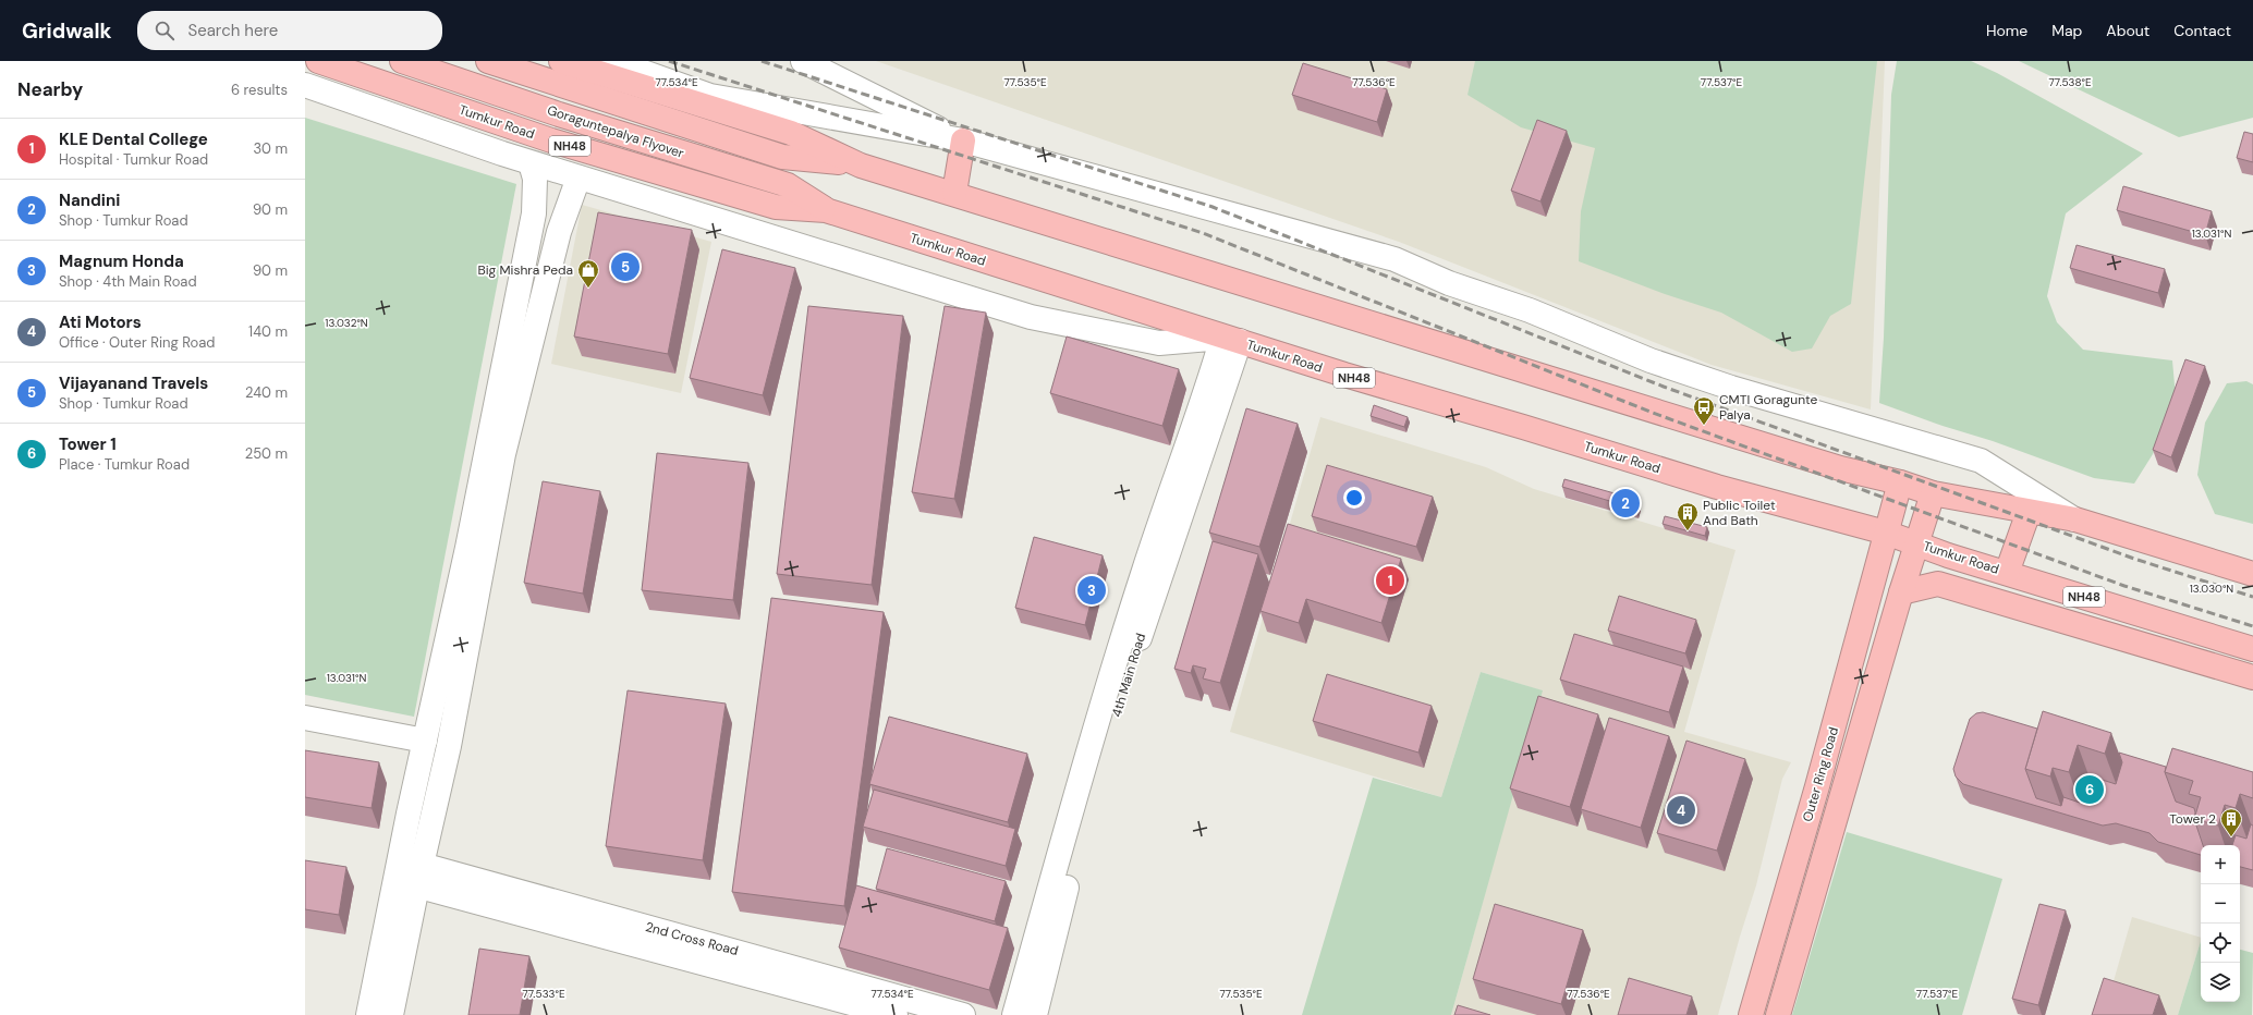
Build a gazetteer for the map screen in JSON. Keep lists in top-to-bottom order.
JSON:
{
  "streets": {
    "highway": [
      "Tumkur Road",
      "Goraguntepalya Flyover",
      "NH48",
      "Outer Ring Road"
    ],
    "street": ["4th Main Road", "2nd Cross Road"]
  },
  "crossings": [
    ["Tumkur Road", "Goraguntepalya Flyover"],
    ["Tumkur Road", "4th Main Road"],
    ["Tumkur Road", "Outer Ring Road"]
  ],
  "places": {
    "shop": ["Big Mishra Peda"],
    "bus stop": ["CMTI Goragunte Palya"],
    "building": ["Public Toilet And Bath", "Tower 2"]
  },
  "page": {
    "header": "Gridwalk",
    "search": "Search here",
    "nav": [
      "Home",
      "Map",
      "About",
      "Contact"
    ],
    "heading": ["Nearby", "6 results"],
    "list": [
      {
        "mark": "1",
        "name": "KLE Dental College",
        "note": "Hospital · Tumkur Road",
        "value": "30 m"
      },
      {
        "mark": "2",
        "name": "Nandini",
        "note": "Shop · Tumkur Road",
        "value": "90 m"
      },
      {
        "mark": "3",
        "name": "Magnum Honda",
        "note": "Shop · 4th Main Road",
        "value": "90 m"
      },
      {
        "mark": "4",
        "name": "Ati Motors",
        "note": "Office · Outer Ring Road",
        "value": "140 m"
      },
      {
        "mark": "5",
        "name": "Vijayanand Travels",
        "note": "Shop · Tumkur Road",
        "value": "240 m"
      },
      {
        "mark": "6",
        "name": "Tower 1",
        "note": "Place · Tumkur Road",
        "value": "250 m"
      }
    ],
    "pins": [
      "5",
      "2",
      "1",
      "3",
      "6",
      "4"
    ],
    "map_buttons": ["+", "−"]
  },
  "coordinates": [
    "77.534°E",
    "77.535°E",
    "77.536°E",
    "77.537°E",
    "77.538°E",
    "13.031°N",
    "13.032°N",
    "13.030°N",
    "77.533°E"
  ]
}
